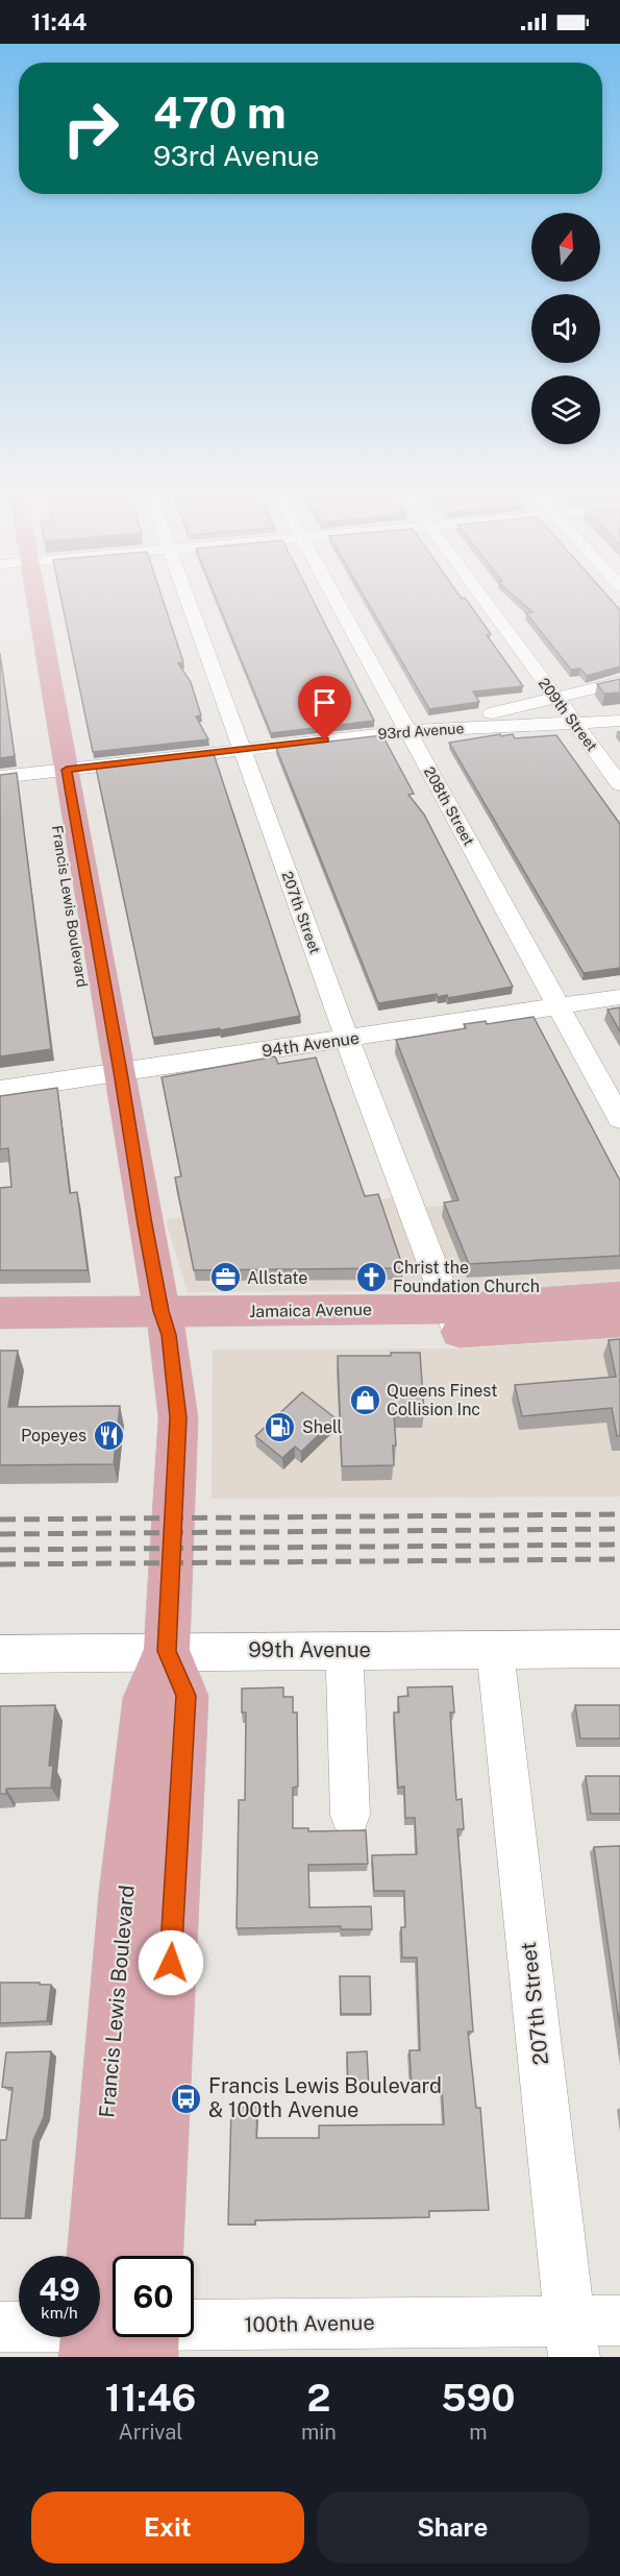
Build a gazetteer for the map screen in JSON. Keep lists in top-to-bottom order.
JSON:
{
  "streets": {
    "main road": ["Francis Lewis Boulevard", "Jamaica Avenue"],
    "street": [
      "209th Street",
      "93rd Avenue",
      "208th Street",
      "207th Street",
      "94th Avenue",
      "99th Avenue",
      "100th Avenue"
    ]
  },
  "crossings": [
    ["209th Street", "93rd Avenue"],
    ["93rd Avenue", "208th Street"],
    ["93rd Avenue", "Francis Lewis Boulevard"],
    ["93rd Avenue", "207th Street"],
    ["208th Street", "94th Avenue"],
    ["Francis Lewis Boulevard", "94th Avenue"],
    ["Francis Lewis Boulevard", "Jamaica Avenue"],
    ["Francis Lewis Boulevard", "99th Avenue"],
    ["207th Street", "94th Avenue"],
    ["207th Street", "Jamaica Avenue"],
    ["207th Street", "99th Avenue"],
    ["207th Street", "100th Avenue"]
  ],
  "places": {
    "church": ["Christ the Foundation Church"],
    "office": ["Allstate"],
    "shop": ["Queens Finest Collision Inc"],
    "fuel station": ["Shell"],
    "restaurant": ["Popeyes"],
    "bus stop": ["Francis Lewis Boulevard & 100th Avenue"]
  },
  "north": "top",
  "page": {
    "status": "11:44",
    "turn": ["470 m", "93rd Avenue"],
    "speed": "49 km/h",
    "limit": "60",
    "eta": [
      "11:46",
      "Arrival",
      "2",
      "min",
      "590",
      "m"
    ],
    "buttons": ["Exit", "Share"]
  }
}
